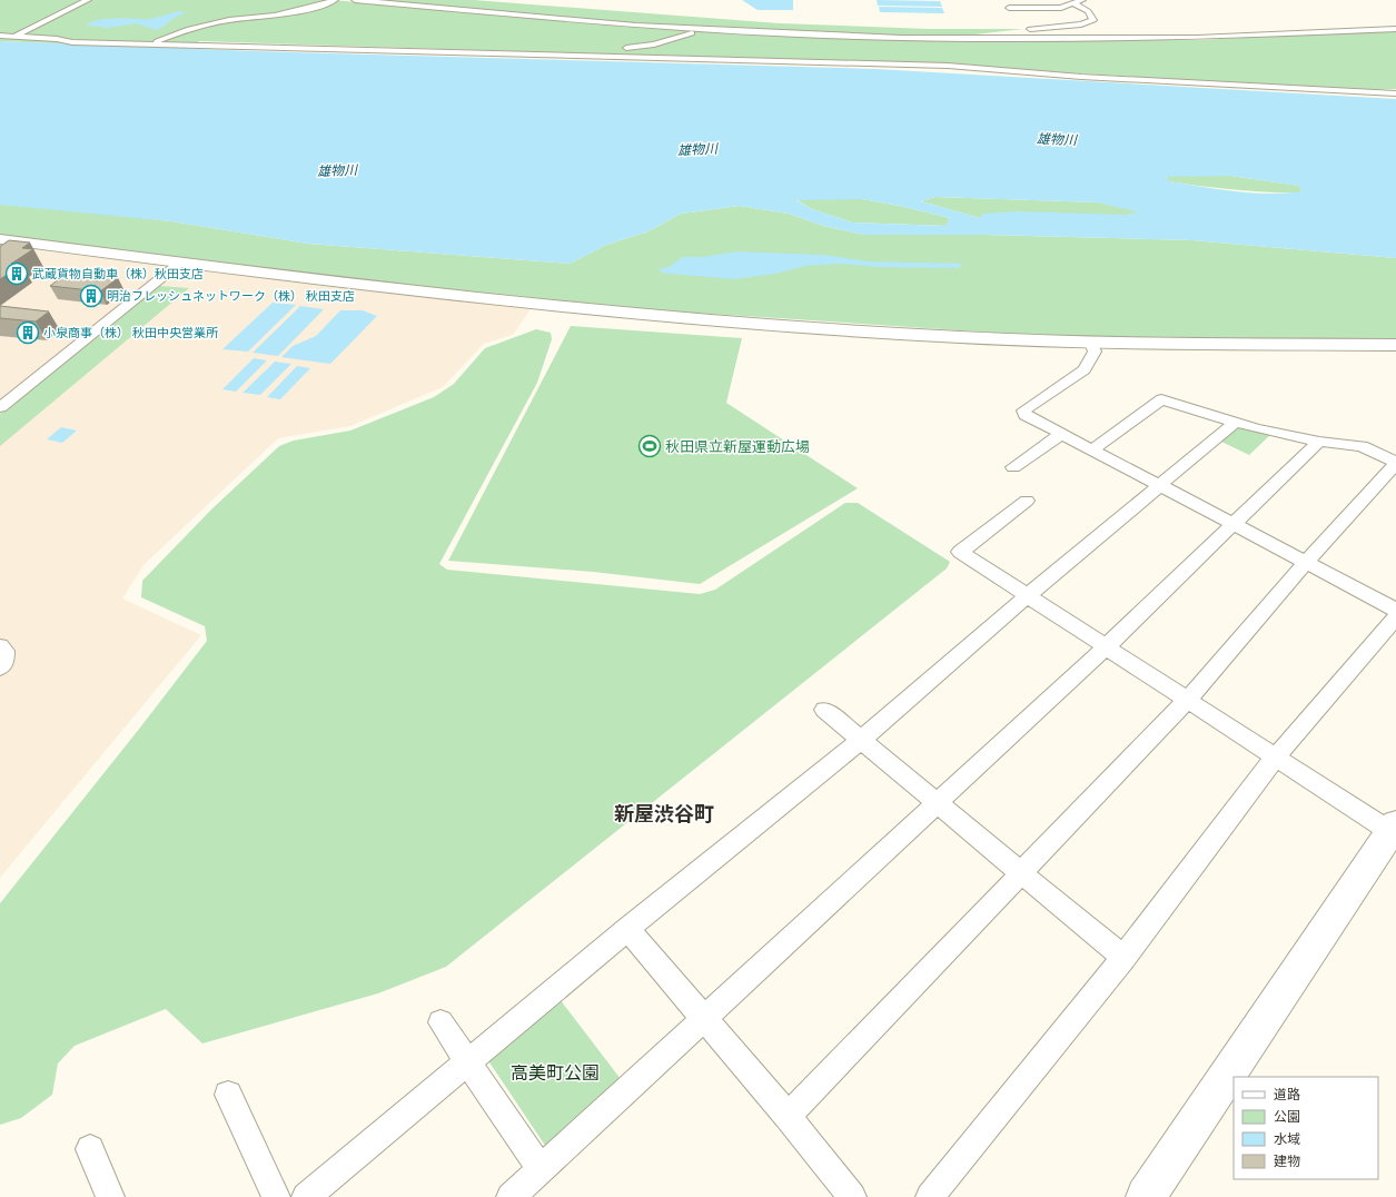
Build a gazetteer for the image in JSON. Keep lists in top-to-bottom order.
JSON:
{
  "districts": ["新屋渋谷町"],
  "water": ["雄物川"],
  "parks": ["高美町公園"],
  "places": {
    "building": ["武蔵貨物自動車（株）秋田支店", "明治フレッシュネットワーク（株） 秋田支店", "小泉商事（株） 秋田中央営業所"],
    "sports": ["秋田県立新屋運動広場"]
  },
  "legend": [
    "道路",
    "公園",
    "水域",
    "建物"
  ]
}
